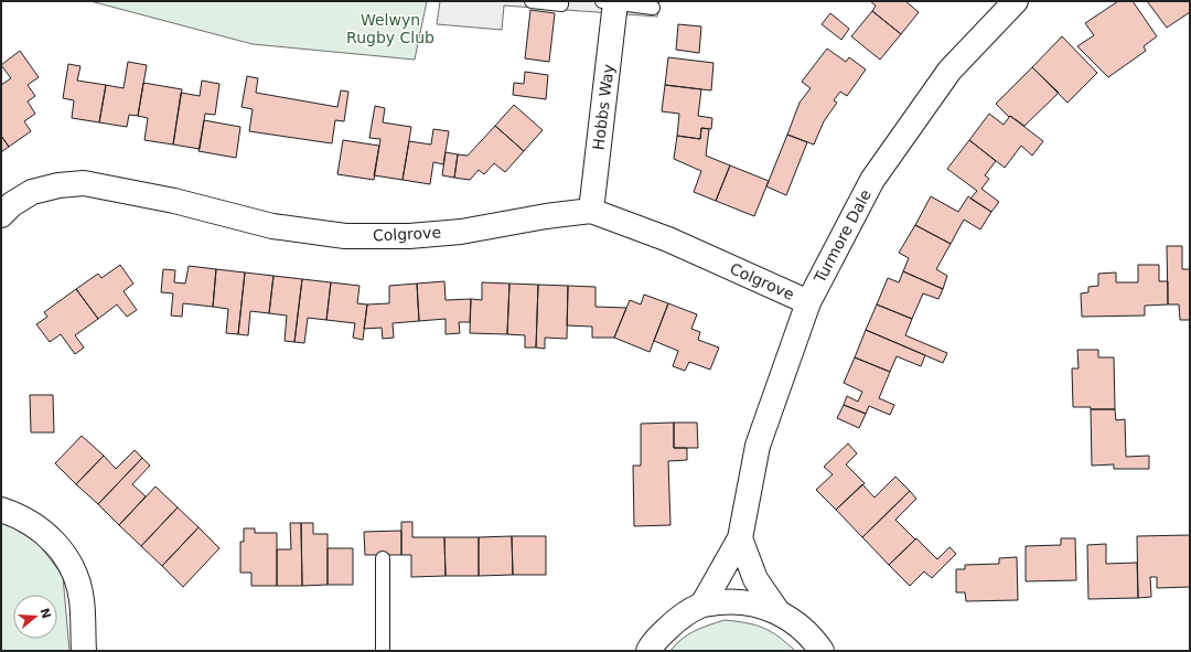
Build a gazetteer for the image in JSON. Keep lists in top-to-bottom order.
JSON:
{
  "streets": {
    "street": ["Hobbs Way", "Colgrove", "Turmore Dale"]
  },
  "crossings": [
    ["Hobbs Way", "Colgrove"],
    ["Colgrove", "Turmore Dale"]
  ],
  "parks": ["Welwyn Rugby Club"],
  "north": "right"
}
